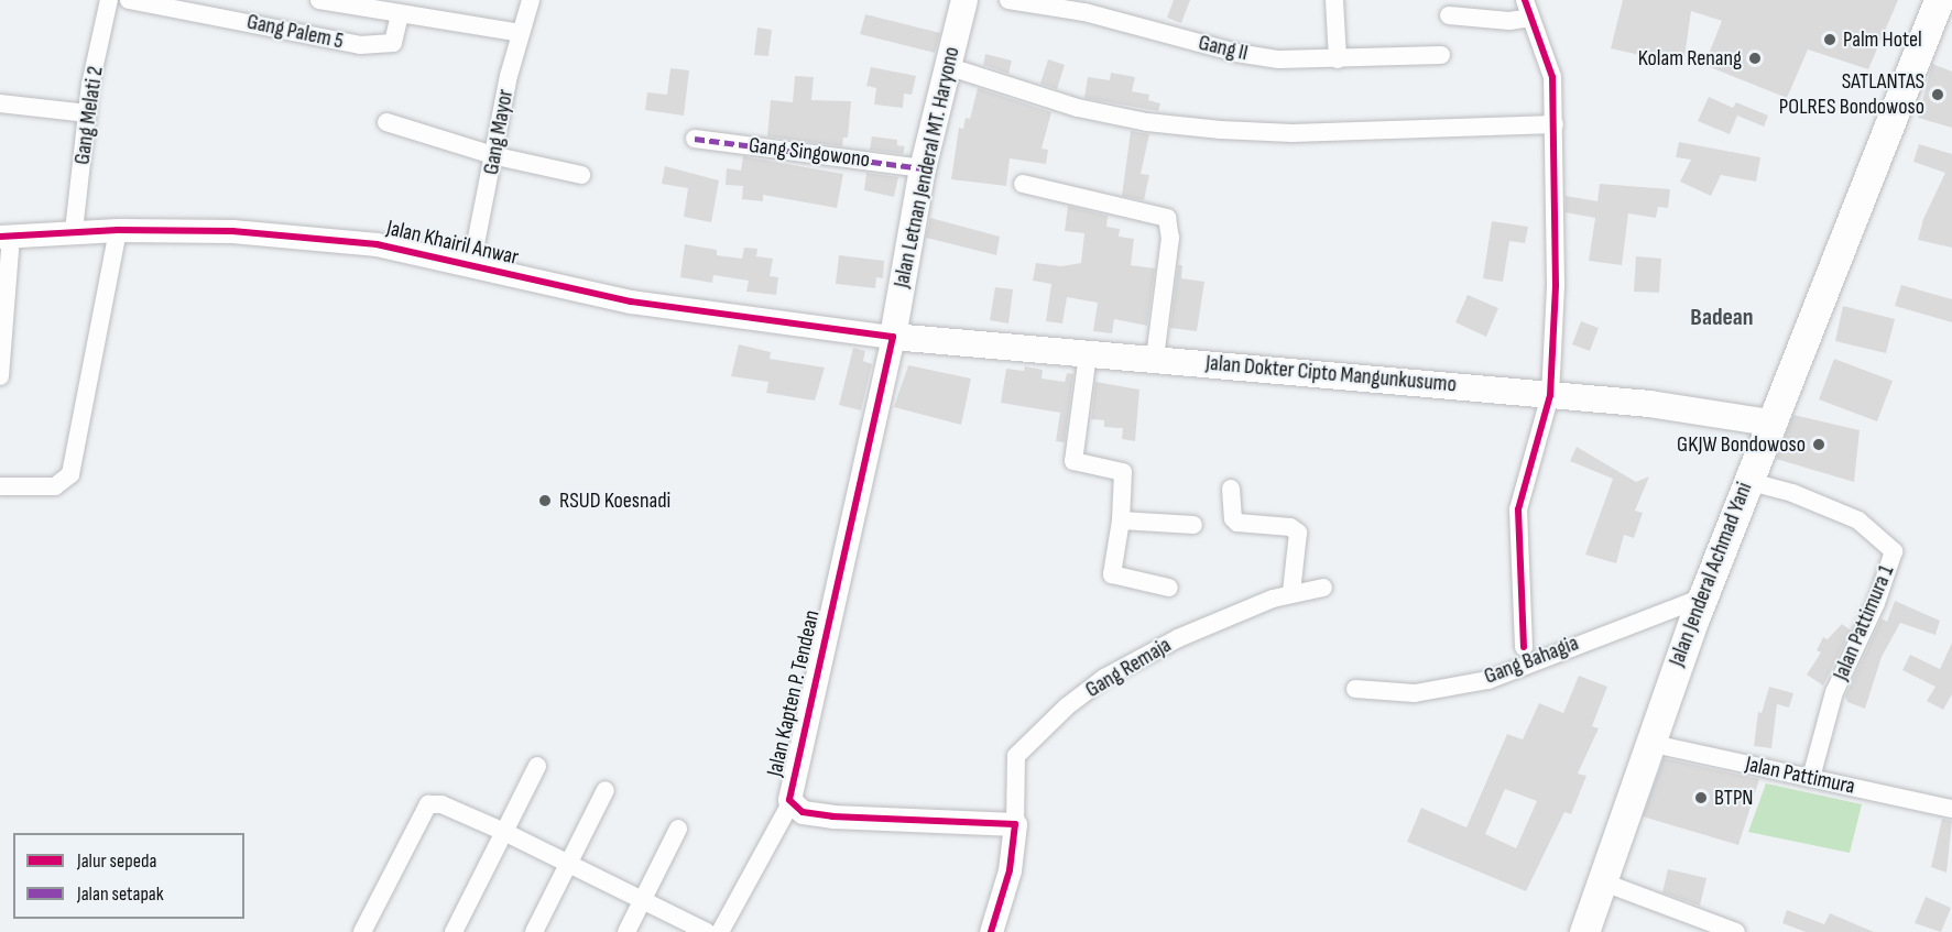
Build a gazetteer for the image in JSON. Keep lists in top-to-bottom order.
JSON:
{
  "streets": {
    "main road": ["Jalan Letnan Jenderal MT. Haryono", "Jalan Dokter Cipto Mangunkusumo", "Jalan Jenderal Achmad Yani"],
    "street": [
      "Gang Palem 5",
      "Gang II",
      "Gang Melati 2",
      "Gang Mayor",
      "Gang Singowono",
      "Jalan Khairil Anwar",
      "Jalan Pattimura 1",
      "Gang Bahagia",
      "Gang Remaja",
      "Jalan Kapten P. Tendean",
      "Jalan Pattimura"
    ]
  },
  "crossings": [
    ["Gang Melati 2", "Jalan Khairil Anwar"],
    ["Gang Mayor", "Jalan Khairil Anwar"],
    ["Gang Singowono", "Jalan Letnan Jenderal MT. Haryono"],
    ["Jalan Letnan Jenderal MT. Haryono", "Jalan Khairil Anwar"],
    ["Jalan Letnan Jenderal MT. Haryono", "Jalan Dokter Cipto Mangunkusumo"],
    ["Jalan Letnan Jenderal MT. Haryono", "Jalan Kapten P. Tendean"],
    ["Jalan Khairil Anwar", "Jalan Dokter Cipto Mangunkusumo"],
    ["Jalan Khairil Anwar", "Jalan Kapten P. Tendean"],
    ["Jalan Dokter Cipto Mangunkusumo", "Jalan Jenderal Achmad Yani"],
    ["Jalan Dokter Cipto Mangunkusumo", "Jalan Kapten P. Tendean"],
    ["Jalan Jenderal Achmad Yani", "Jalan Pattimura 1"],
    ["Jalan Jenderal Achmad Yani", "Gang Bahagia"],
    ["Jalan Jenderal Achmad Yani", "Jalan Pattimura"],
    ["Jalan Pattimura 1", "Jalan Pattimura"],
    ["Gang Remaja", "Jalan Kapten P. Tendean"]
  ],
  "districts": ["Badean"],
  "places": [
    "Palm Hotel",
    "Kolam Renang",
    "SATLANTAS POLRES Bondowoso",
    "GKJW Bondowoso",
    "RSUD Koesnadi",
    "BTPN"
  ],
  "legend": ["Jalur sepeda", "Jalan setapak"]
}
